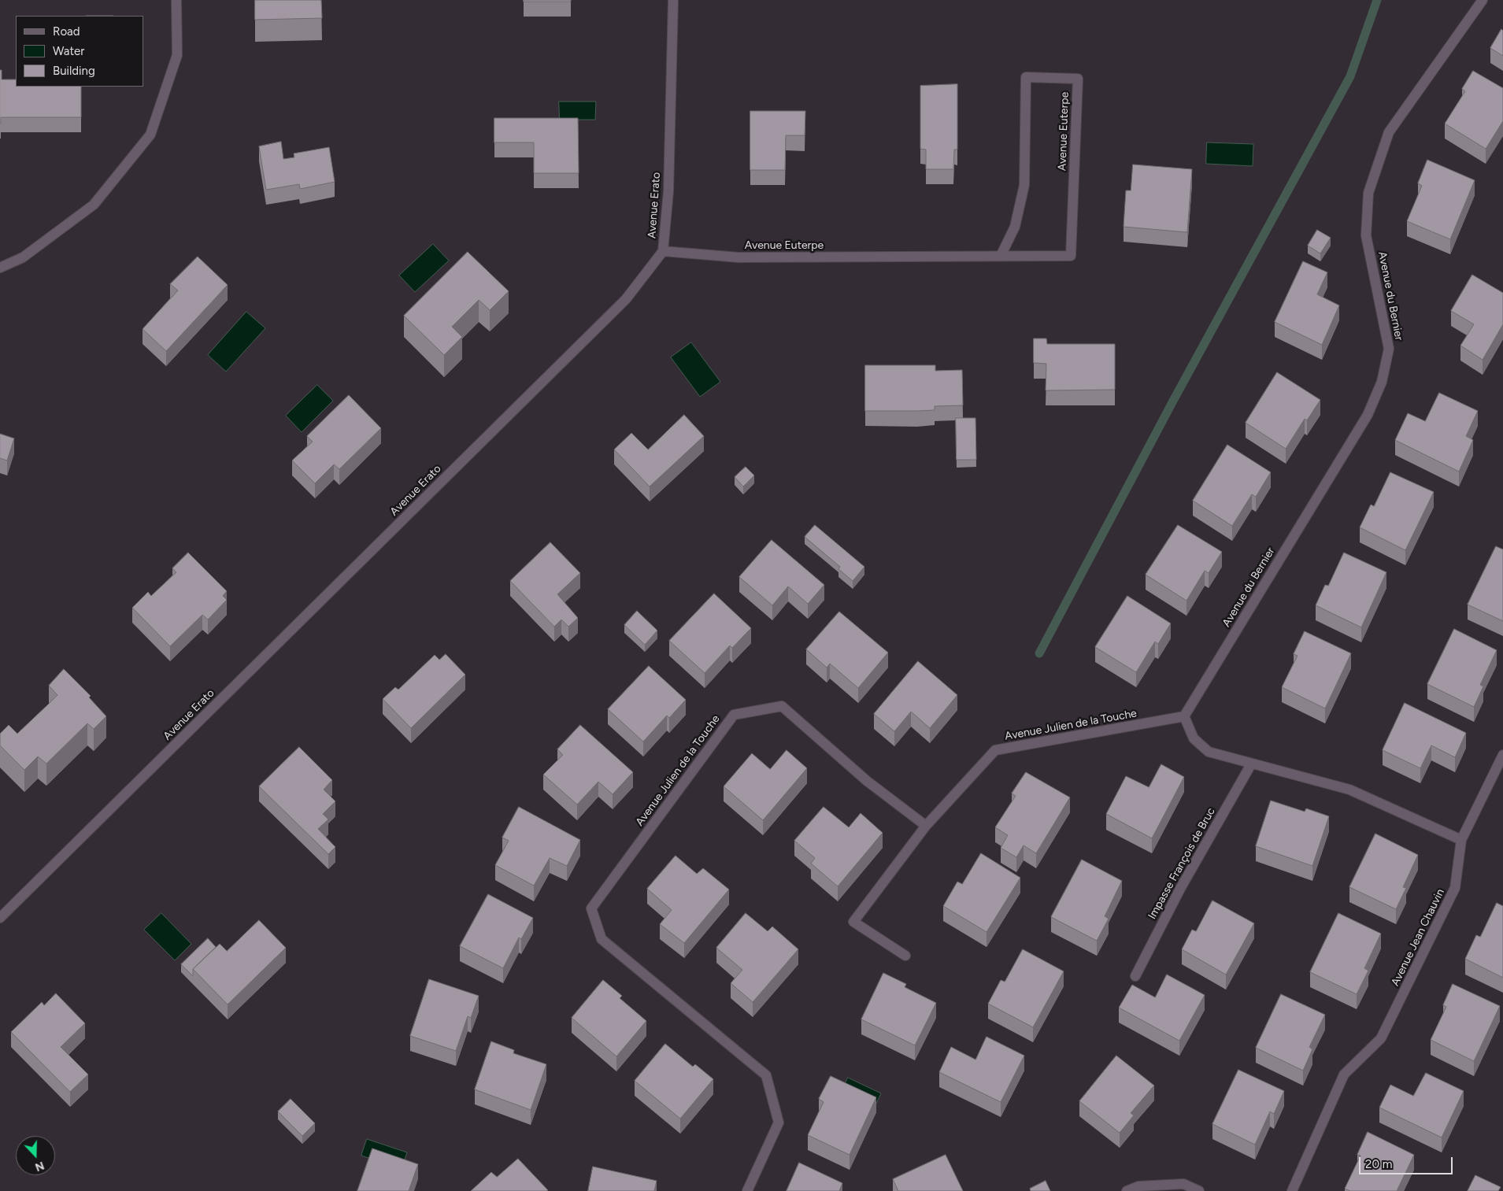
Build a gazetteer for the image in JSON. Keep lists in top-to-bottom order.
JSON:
{
  "streets": {
    "street": [
      "Avenue Euterpe",
      "Avenue Erato",
      "Avenue du Bernier",
      "Avenue Julien de la Touche",
      "Impasse François de Bruc",
      "Avenue Jean Chauvin"
    ]
  },
  "crossings": [
    ["Avenue Euterpe", "Avenue Erato"],
    ["Avenue du Bernier", "Avenue Julien de la Touche"]
  ],
  "legend": ["Road", "Water", "Building"],
  "scale_bar": "20 m",
  "north": "bottom"
}
